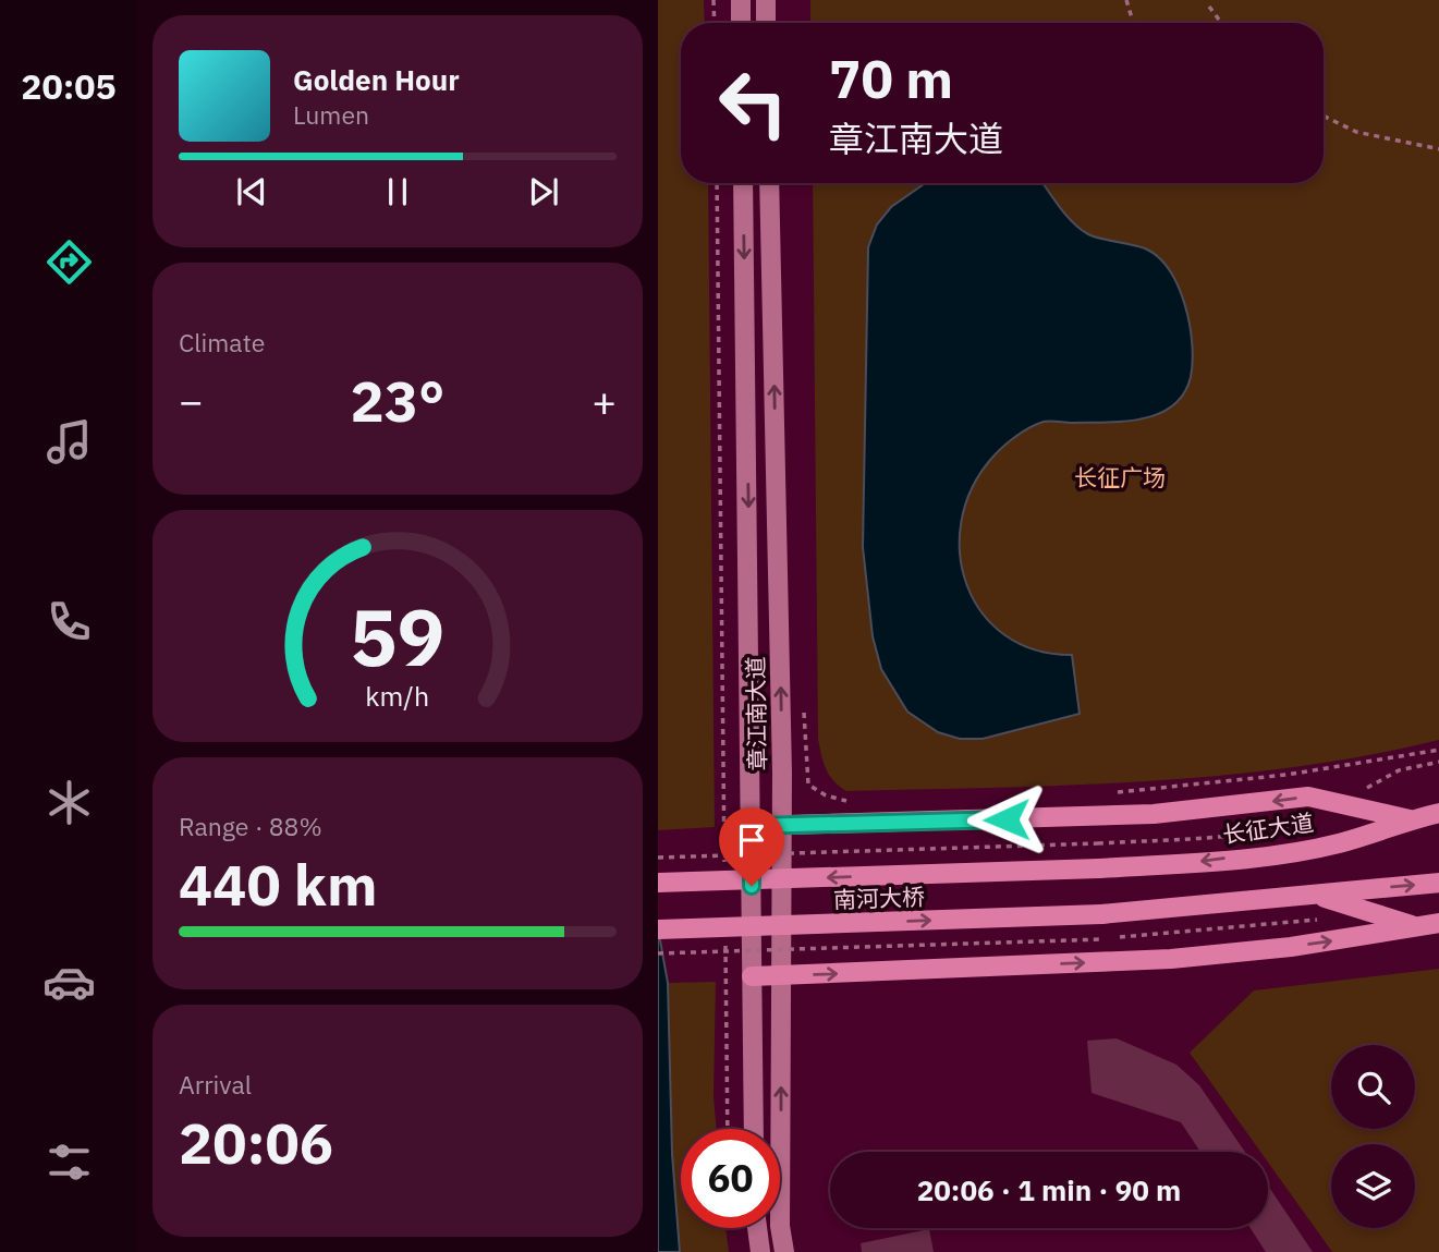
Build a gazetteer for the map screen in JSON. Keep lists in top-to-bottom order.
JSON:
{
  "streets": {
    "main road": ["章江南大道", "长征大道", "南河大桥"]
  },
  "crossings": [
    ["长征大道", "南河大桥"]
  ],
  "parks": ["长征广场"],
  "page": {
    "tabs": "20:05",
    "turn": ["70 m", "章江南大道"],
    "song": ["Golden Hour", "Lumen"],
    "tile": [
      "Climate",
      ["Range · 88%", "440 km"],
      ["Arrival", "20:06"]
    ],
    "heat": ["−", "23°", "+"],
    "limit": "60",
    "trip": "20:06 · 1 min · 90 m",
    "gauge": ["59", "km/h"]
  }
}
